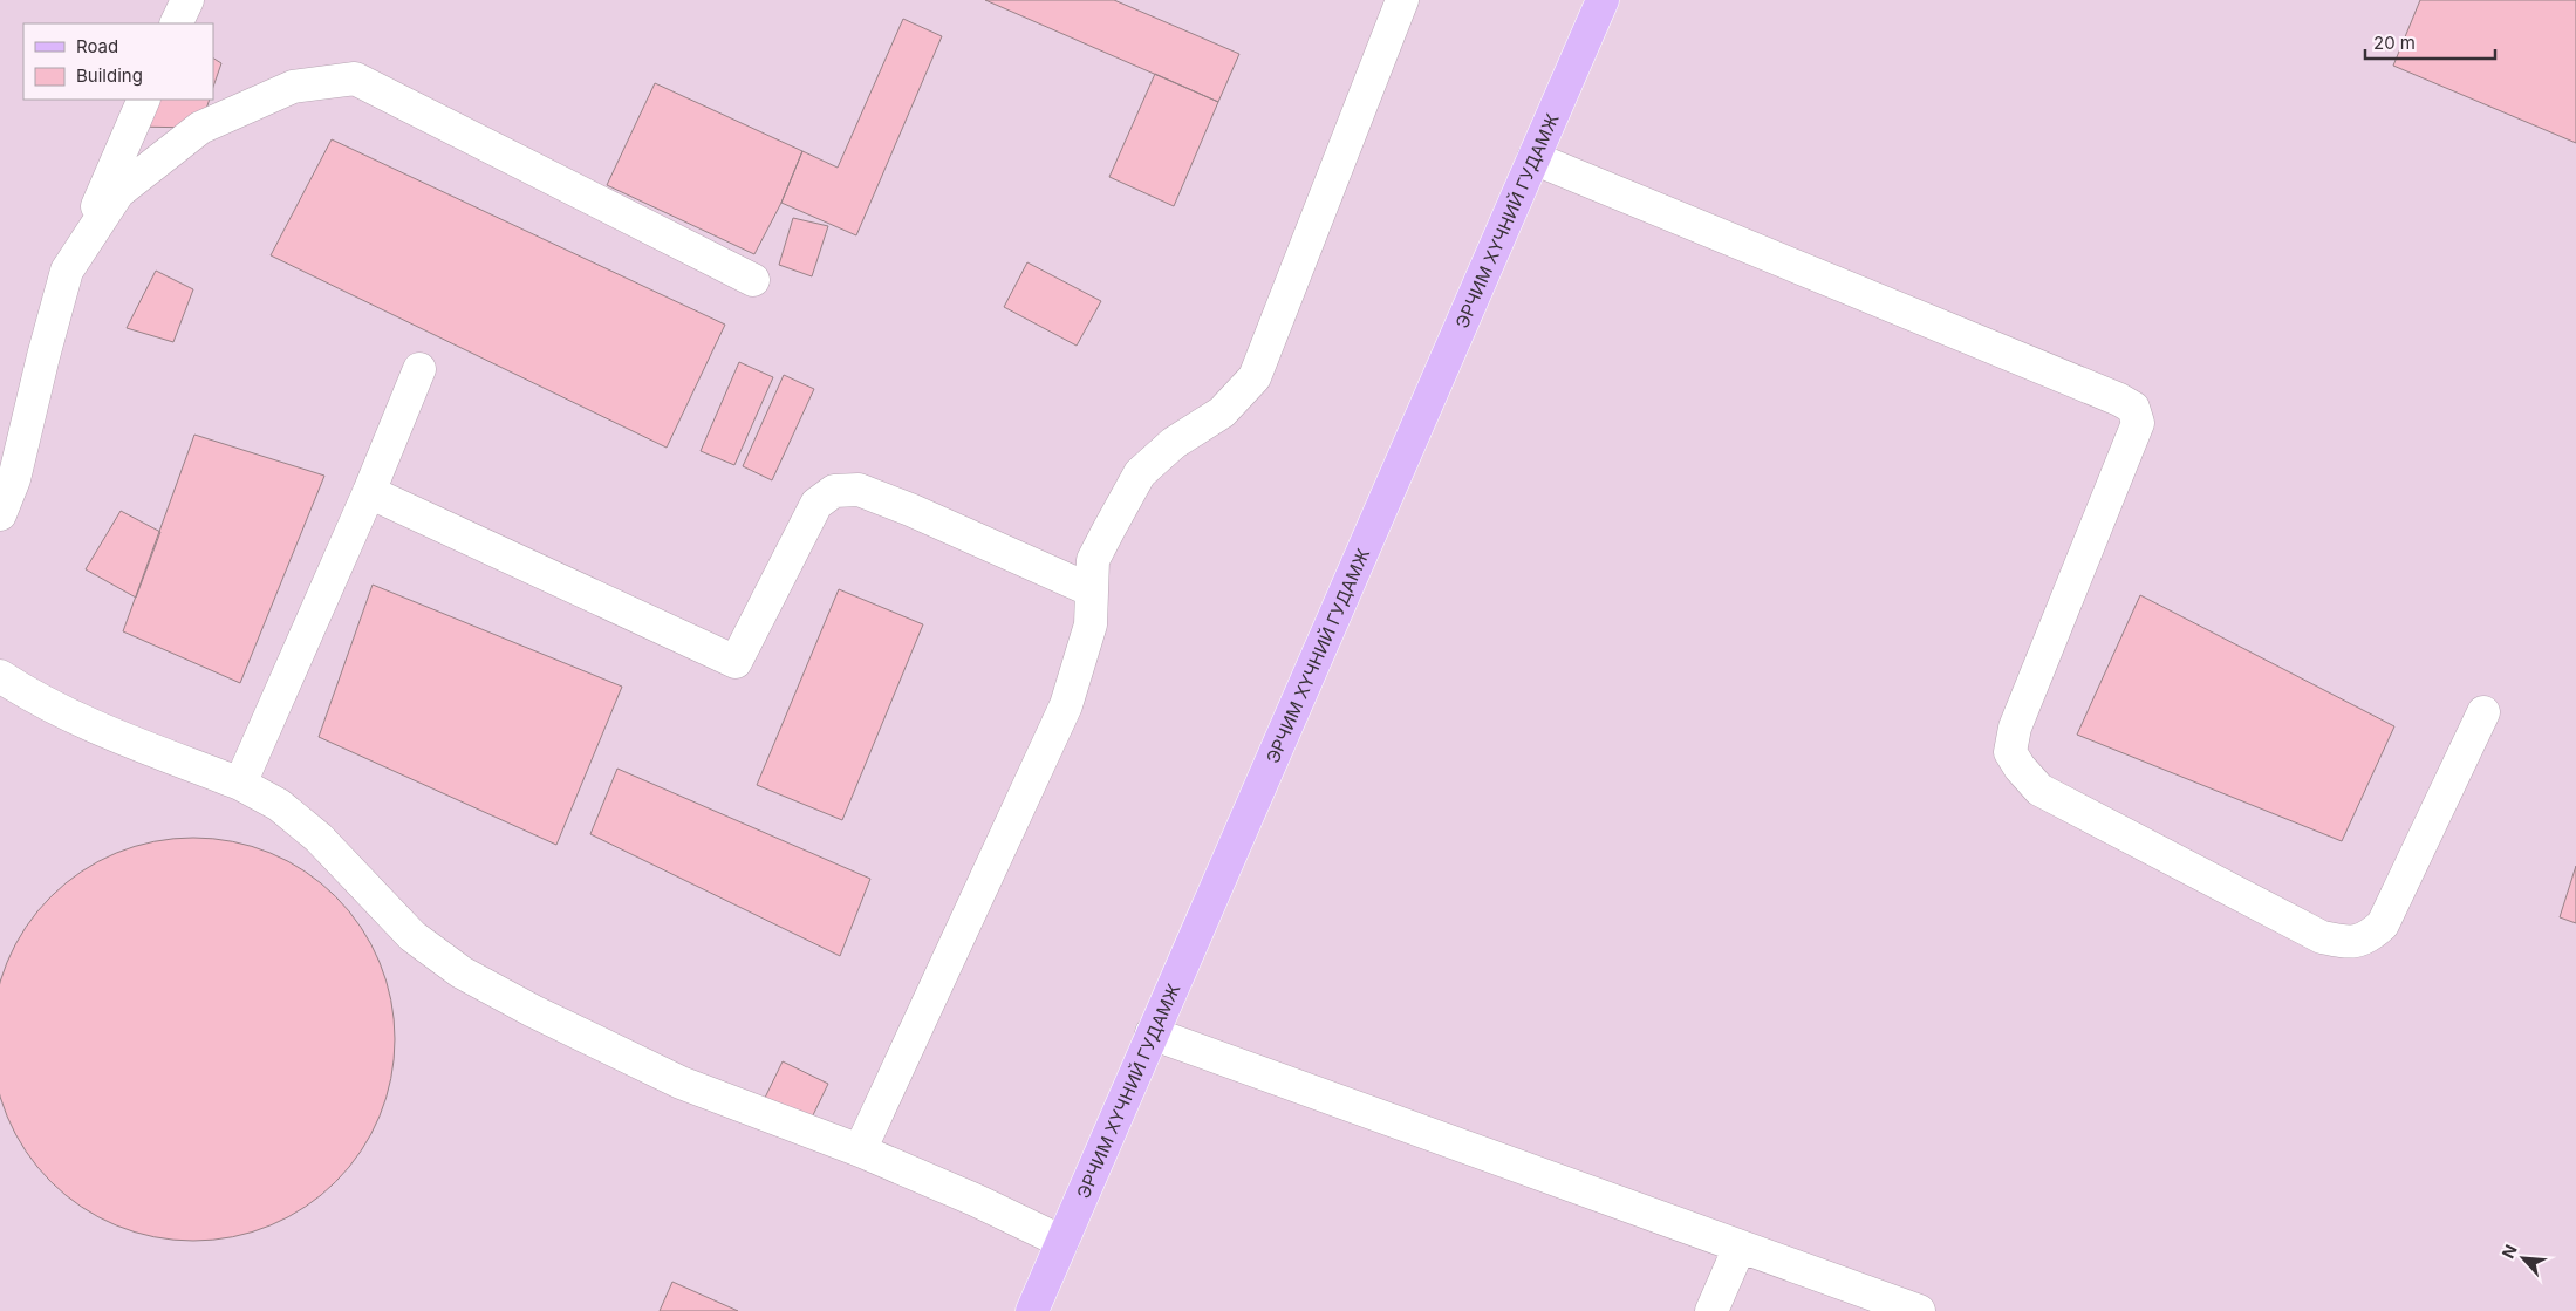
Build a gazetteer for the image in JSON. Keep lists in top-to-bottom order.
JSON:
{
  "streets": {
    "main road": ["ЭРЧИМ ХҮЧНИЙ ГУДАМЖ"]
  },
  "legend": ["Road", "Building"],
  "scale_bar": "20 m",
  "north": "top left"
}
